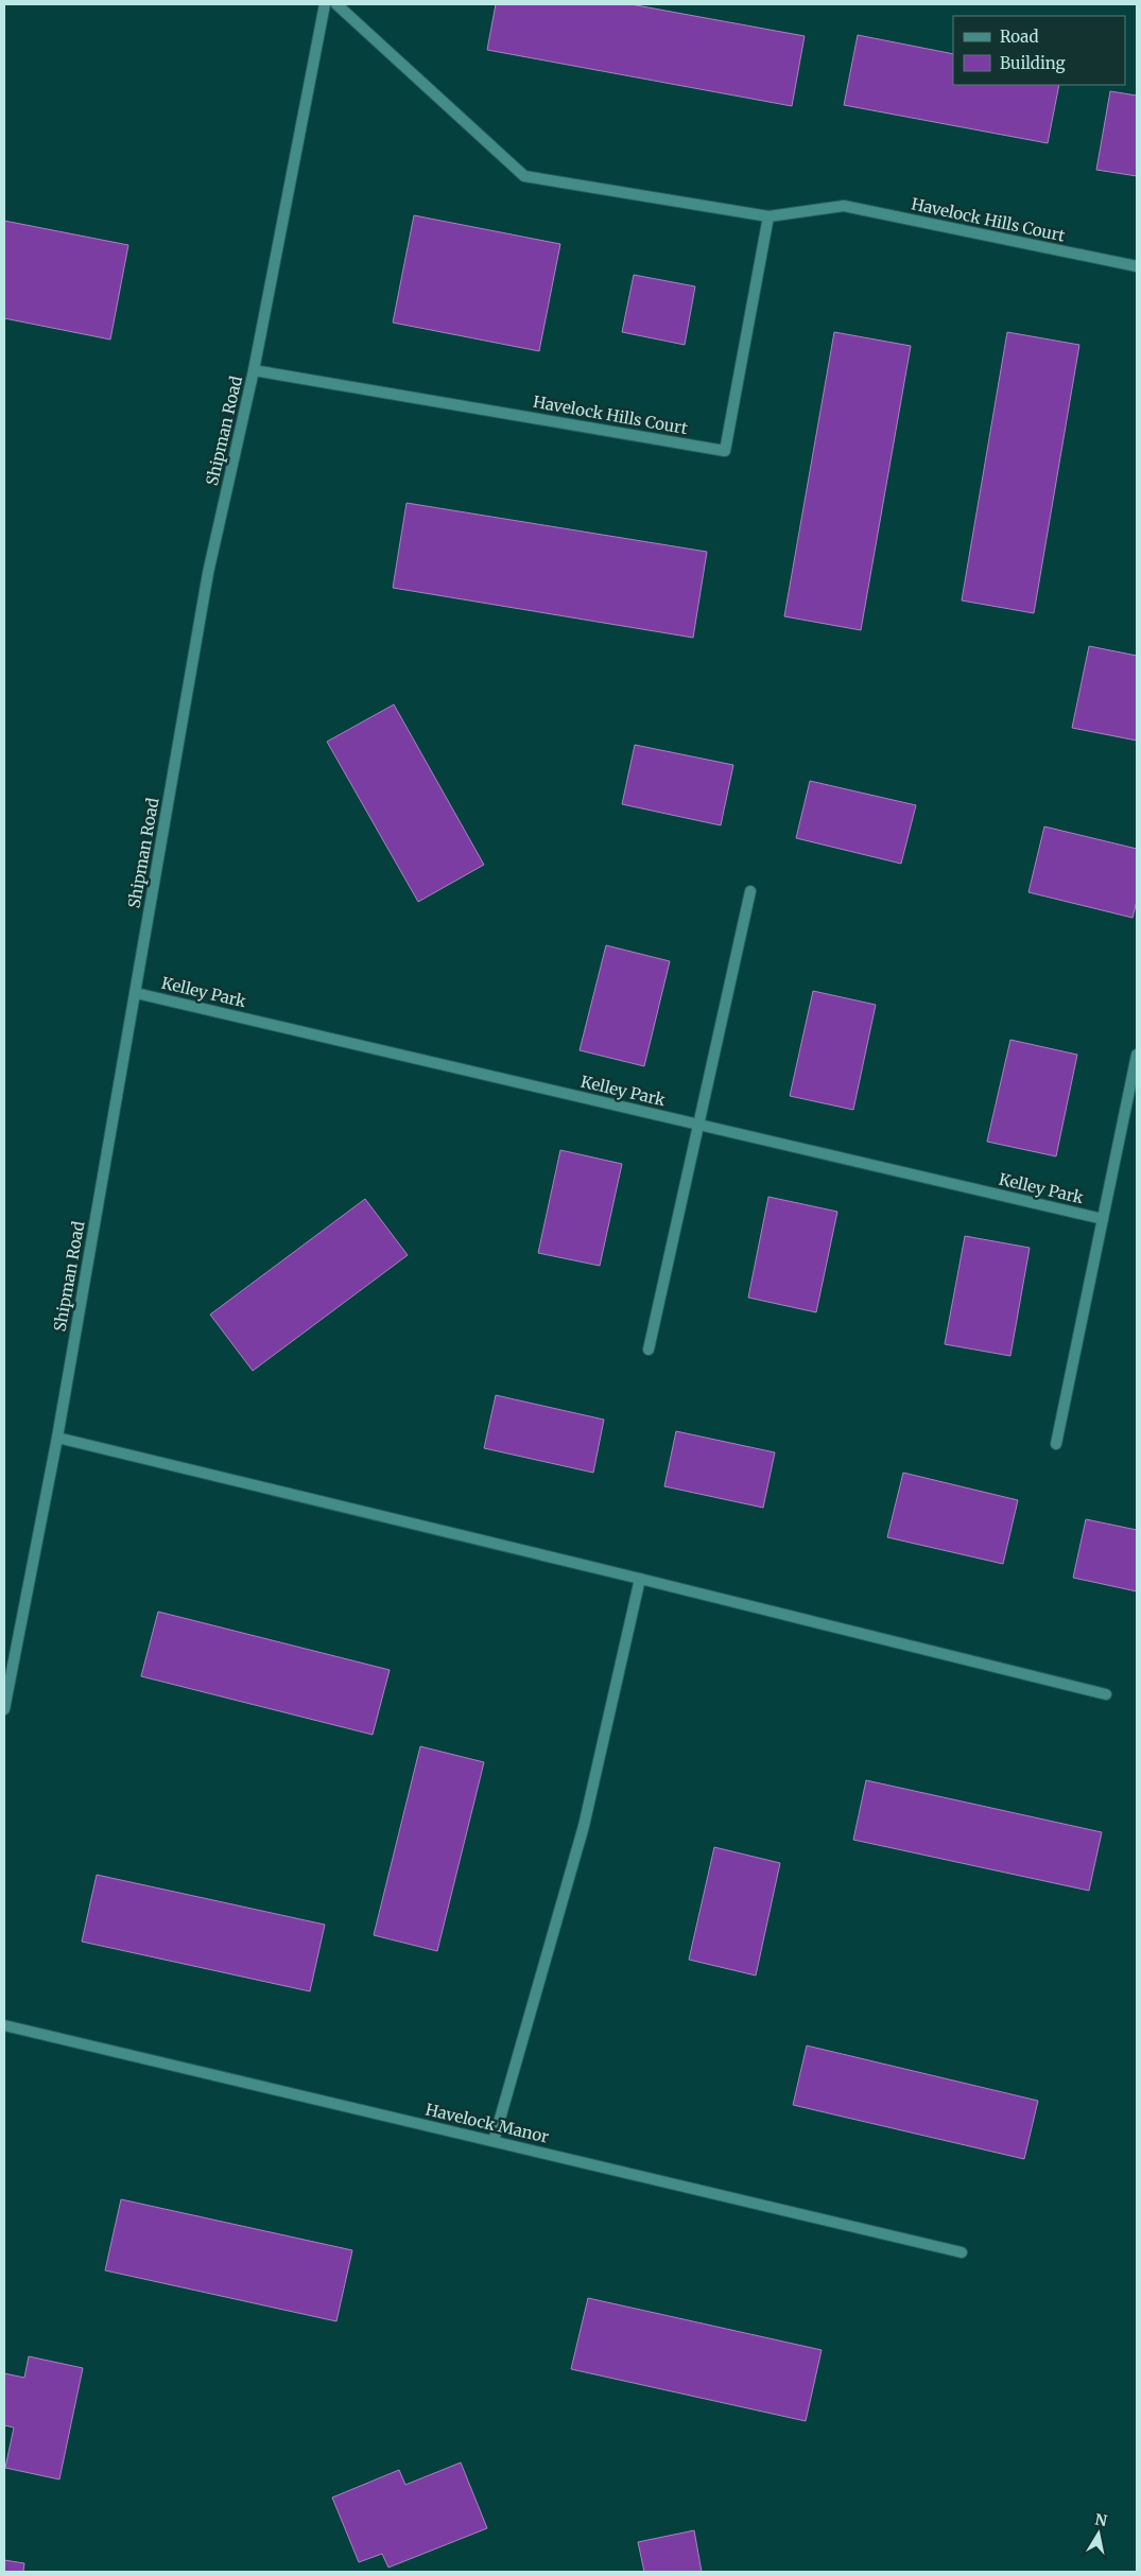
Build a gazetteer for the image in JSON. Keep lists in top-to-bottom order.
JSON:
{
  "streets": {
    "street": [
      "Havelock Hills Court",
      "Shipman Road",
      "Kelley Park",
      "Havelock Manor"
    ]
  },
  "crossings": [
    ["Havelock Hills Court", "Shipman Road"],
    ["Shipman Road", "Kelley Park"]
  ],
  "legend": ["Road", "Building"],
  "north": "top"
}
